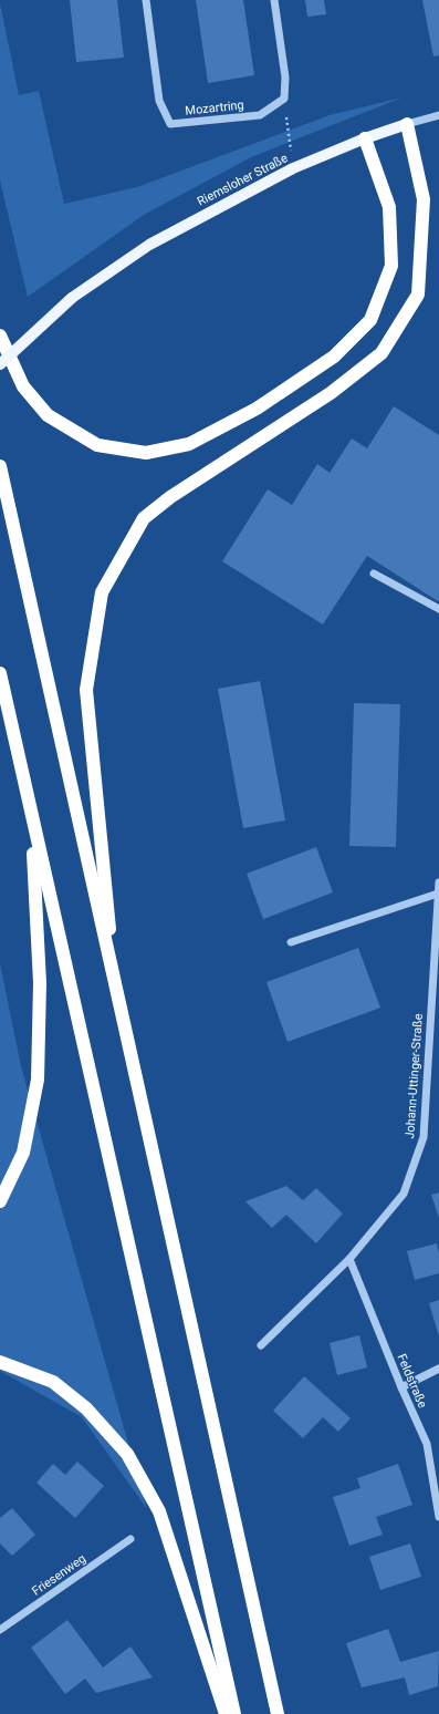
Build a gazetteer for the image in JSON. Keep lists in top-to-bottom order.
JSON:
{
  "streets": {
    "main road": ["Riemsloher Straße"],
    "street": [
      "Mozartring",
      "Johann-Uttinger-Straße",
      "Feldstraße",
      "Friesenweg"
    ]
  },
  "crossings": [
    ["Johann-Uttinger-Straße", "Feldstraße"]
  ]
}
